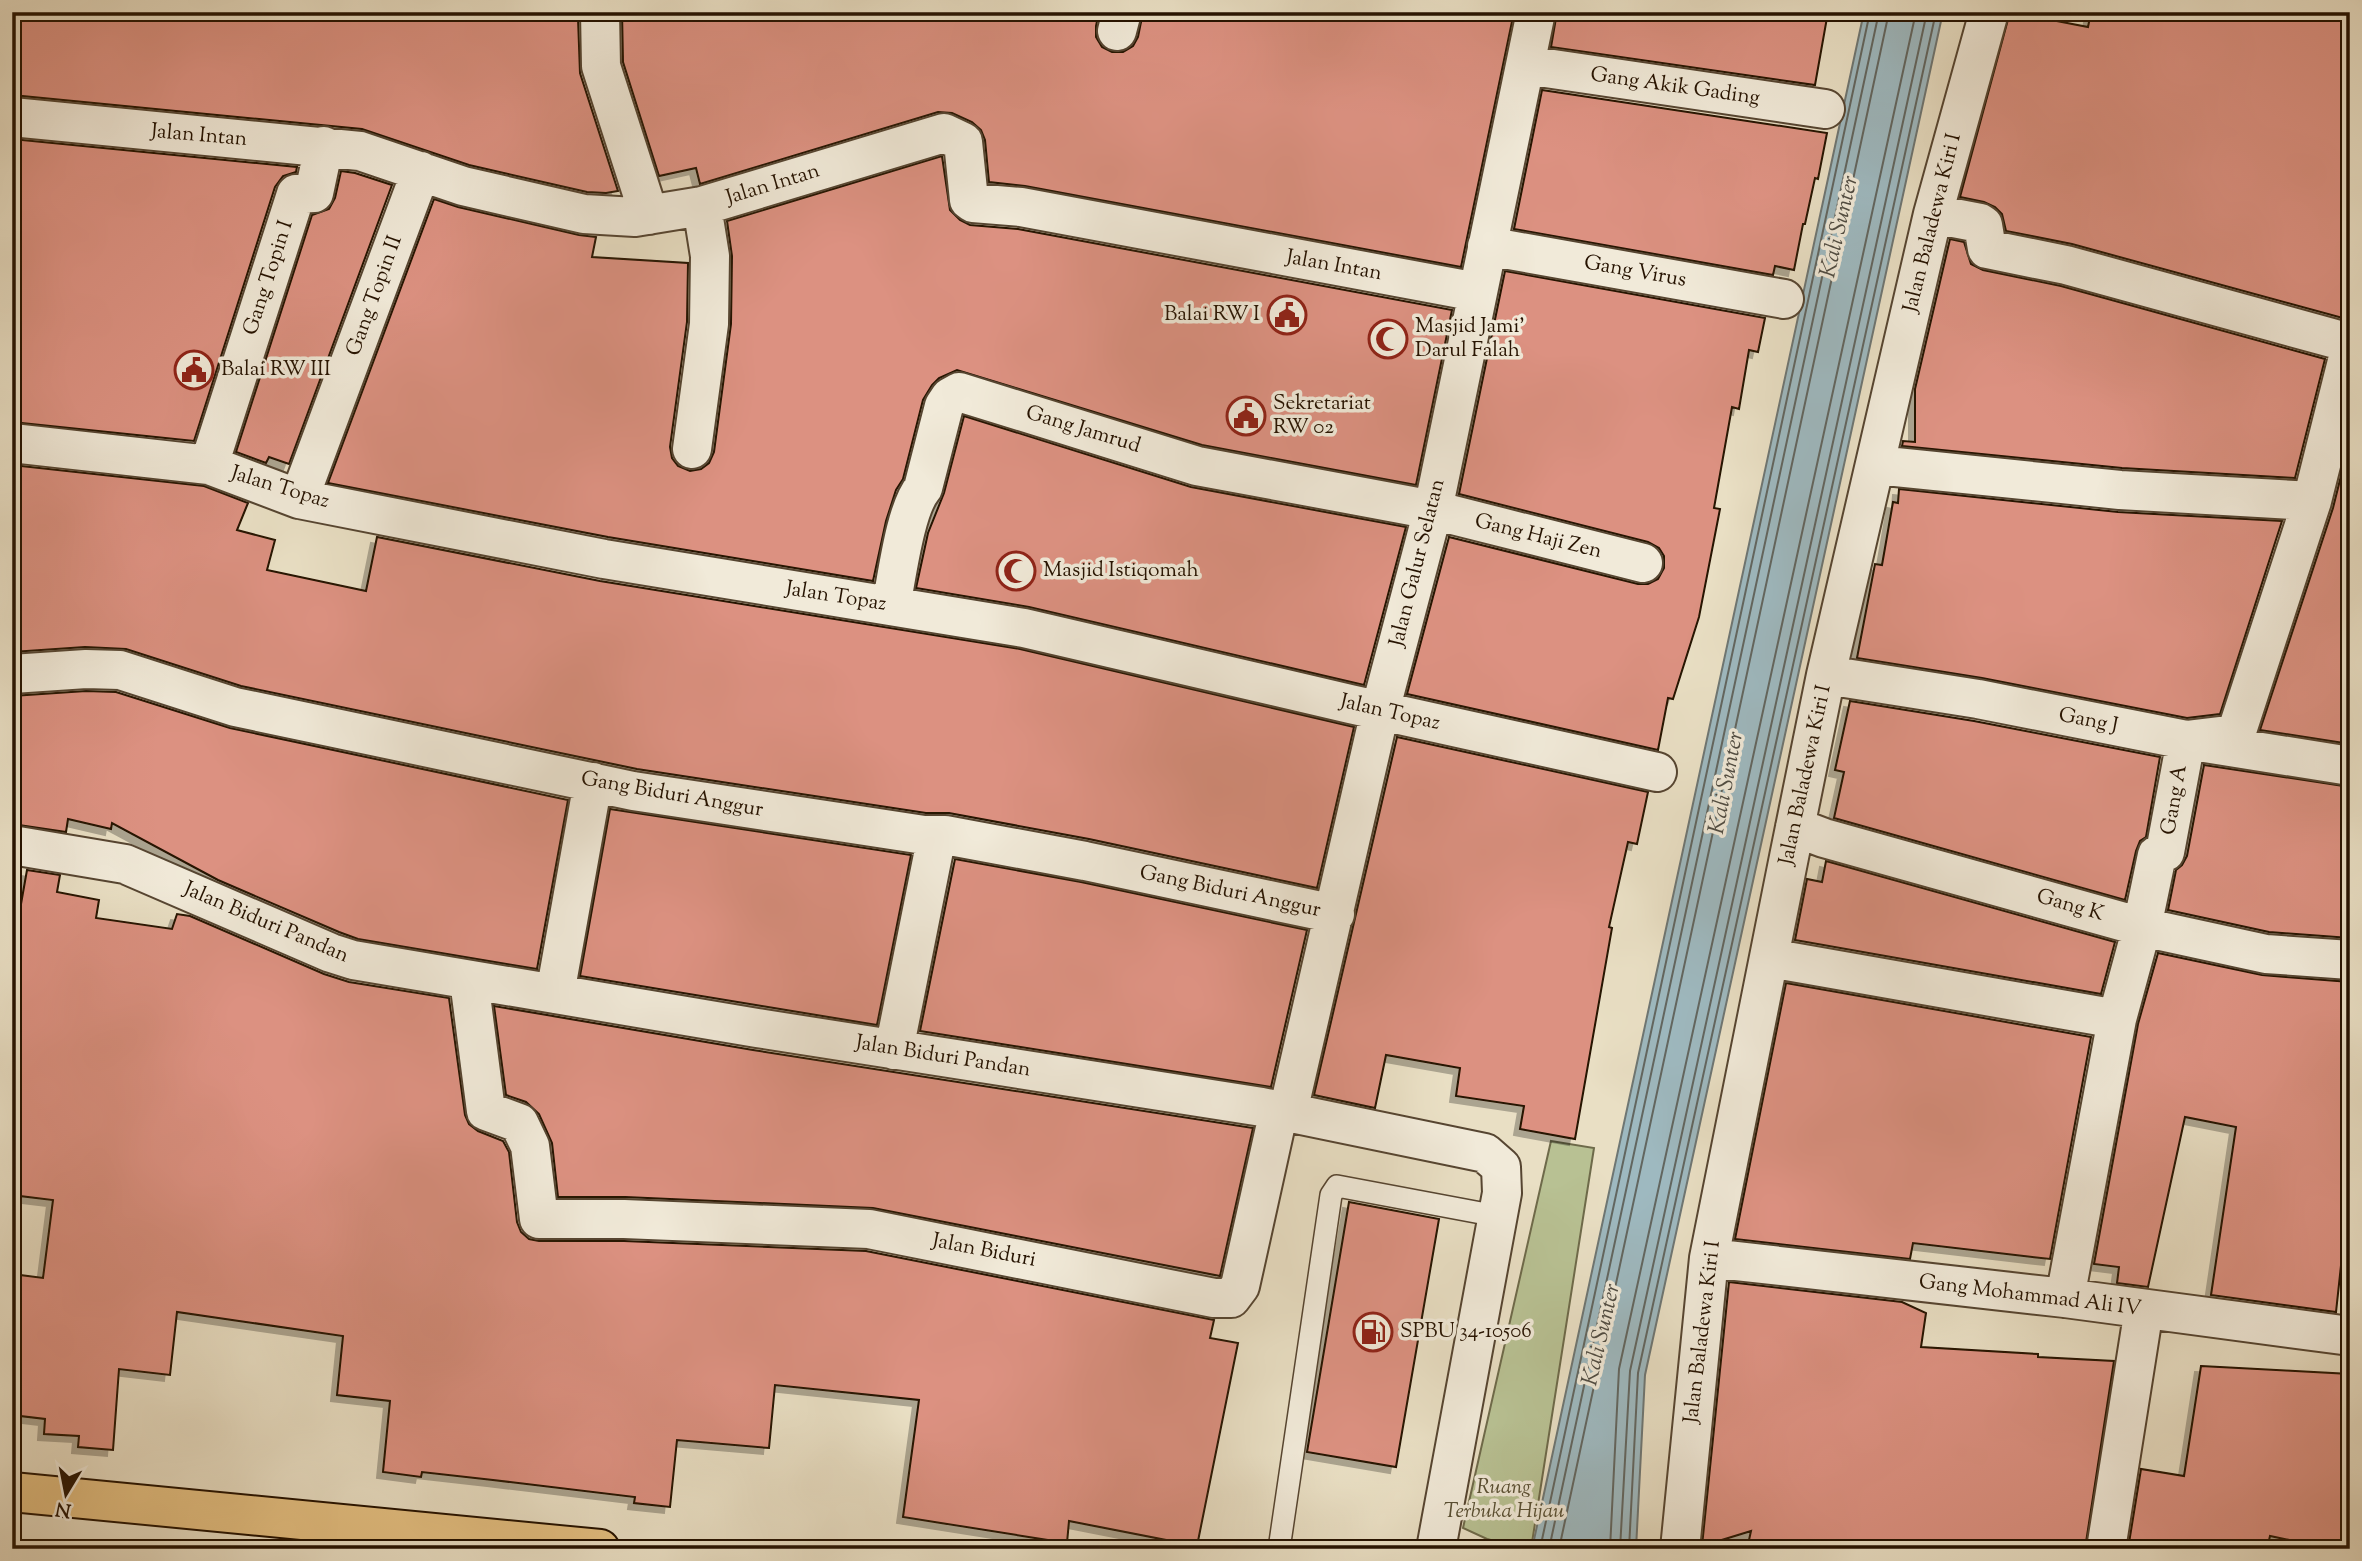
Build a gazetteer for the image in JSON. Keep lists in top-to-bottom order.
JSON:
{
  "streets": {
    "street": [
      "Gang Akik Gading",
      "Jalan Intan",
      "Jalan Baladewa Kiri I",
      "Gang Virus",
      "Gang Topin I",
      "Gang Topin II",
      "Gang Jamrud",
      "Jalan Topaz",
      "Gang Haji Zen",
      "Jalan Galur Selatan",
      "Gang J",
      "Gang Biduri Anggur",
      "Gang A",
      "Gang K",
      "Jalan Biduri Pandan",
      "Jalan Biduri",
      "Gang Mohammad Ali IV"
    ]
  },
  "crossings": [
    ["Gang Akik Gading", "Jalan Galur Selatan"],
    ["Jalan Intan", "Gang Topin I"],
    ["Jalan Intan", "Gang Topin II"],
    ["Jalan Intan", "Jalan Galur Selatan"],
    ["Jalan Baladewa Kiri I", "Gang J"],
    ["Jalan Baladewa Kiri I", "Gang K"],
    ["Jalan Baladewa Kiri I", "Gang Mohammad Ali IV"],
    ["Gang Virus", "Jalan Galur Selatan"],
    ["Gang Topin I", "Jalan Topaz"],
    ["Gang Topin II", "Jalan Topaz"],
    ["Gang Jamrud", "Jalan Topaz"],
    ["Gang Jamrud", "Gang Haji Zen"],
    ["Gang Jamrud", "Jalan Galur Selatan"],
    ["Jalan Topaz", "Jalan Galur Selatan"],
    ["Gang Haji Zen", "Jalan Galur Selatan"],
    ["Jalan Galur Selatan", "Gang Biduri Anggur"],
    ["Jalan Galur Selatan", "Jalan Biduri Pandan"],
    ["Jalan Galur Selatan", "Jalan Biduri"],
    ["Gang J", "Gang A"],
    ["Gang A", "Gang K"],
    ["Gang A", "Gang Mohammad Ali IV"],
    ["Jalan Biduri Pandan", "Jalan Biduri"]
  ],
  "water": ["Kali Sunter"],
  "parks": ["Ruang Terbuka Hijau"],
  "places": {
    "public building": ["Balai RW I", "Balai RW III", "Sekretariat RW 02"],
    "mosque": ["Masjid Jami' Darul Falah", "Masjid Istiqomah"],
    "fuel station": ["SPBU 34-10506"]
  },
  "north": "bottom"
}
